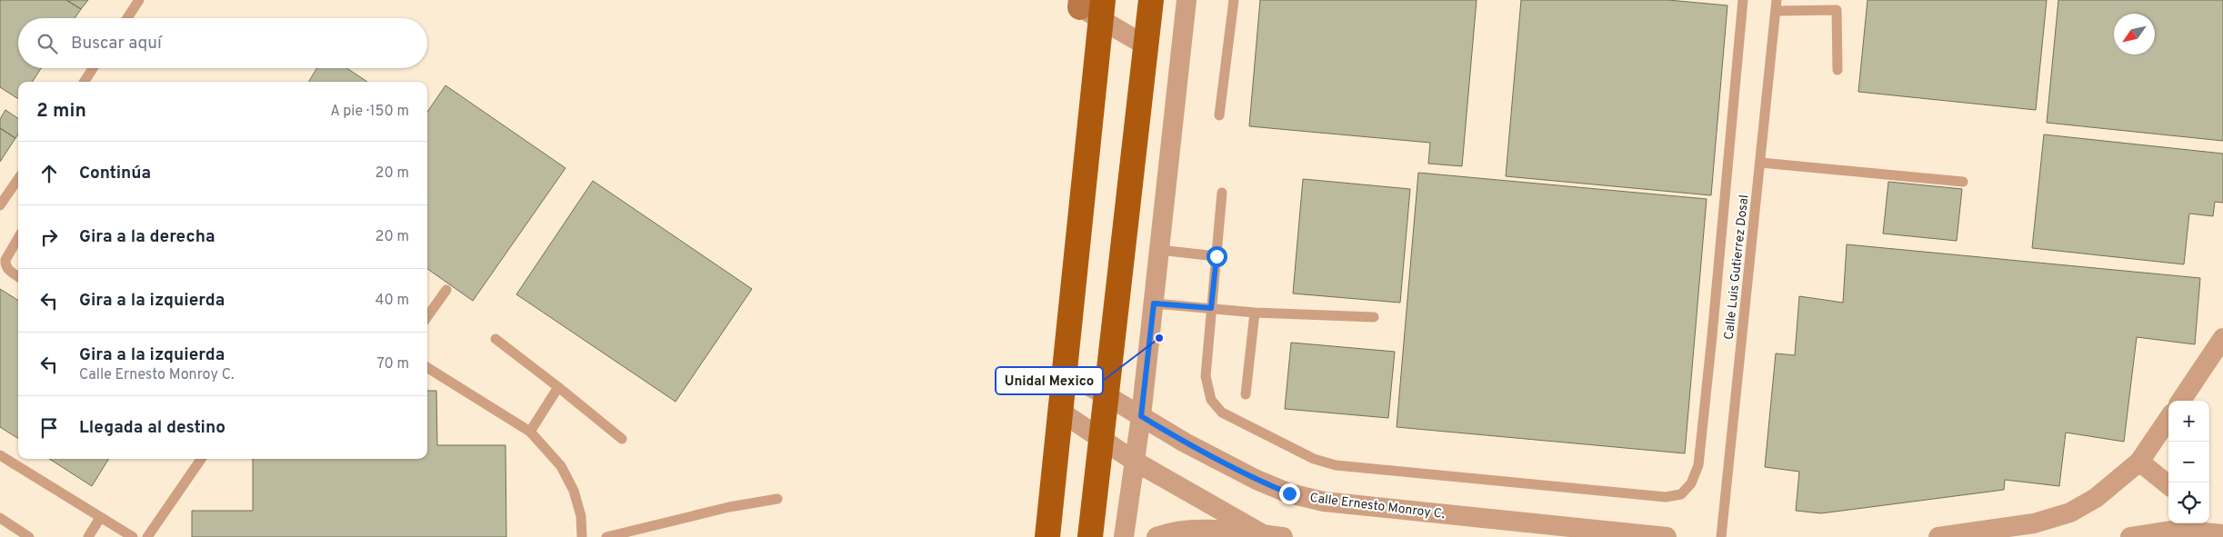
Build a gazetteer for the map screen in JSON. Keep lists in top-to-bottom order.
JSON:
{
  "streets": {
    "street": ["Calle Ernesto Monroy C."],
    "lane": ["Calle Luis Gutierrez Dosal"]
  },
  "places": ["Unidal Mexico"],
  "north": "bottom left",
  "page": {
    "search": "Buscar aquí",
    "heading": ["2 min", "A pie · 150 m"],
    "list": [
      ["Continúa", "20 m"],
      ["Gira a la derecha", "20 m"],
      ["Gira a la izquierda", "40 m"],
      ["Gira a la izquierda", "Calle Ernesto Monroy C.", "70 m"],
      "Llegada al destino"
    ],
    "map_buttons": ["+", "−"]
  }
}
